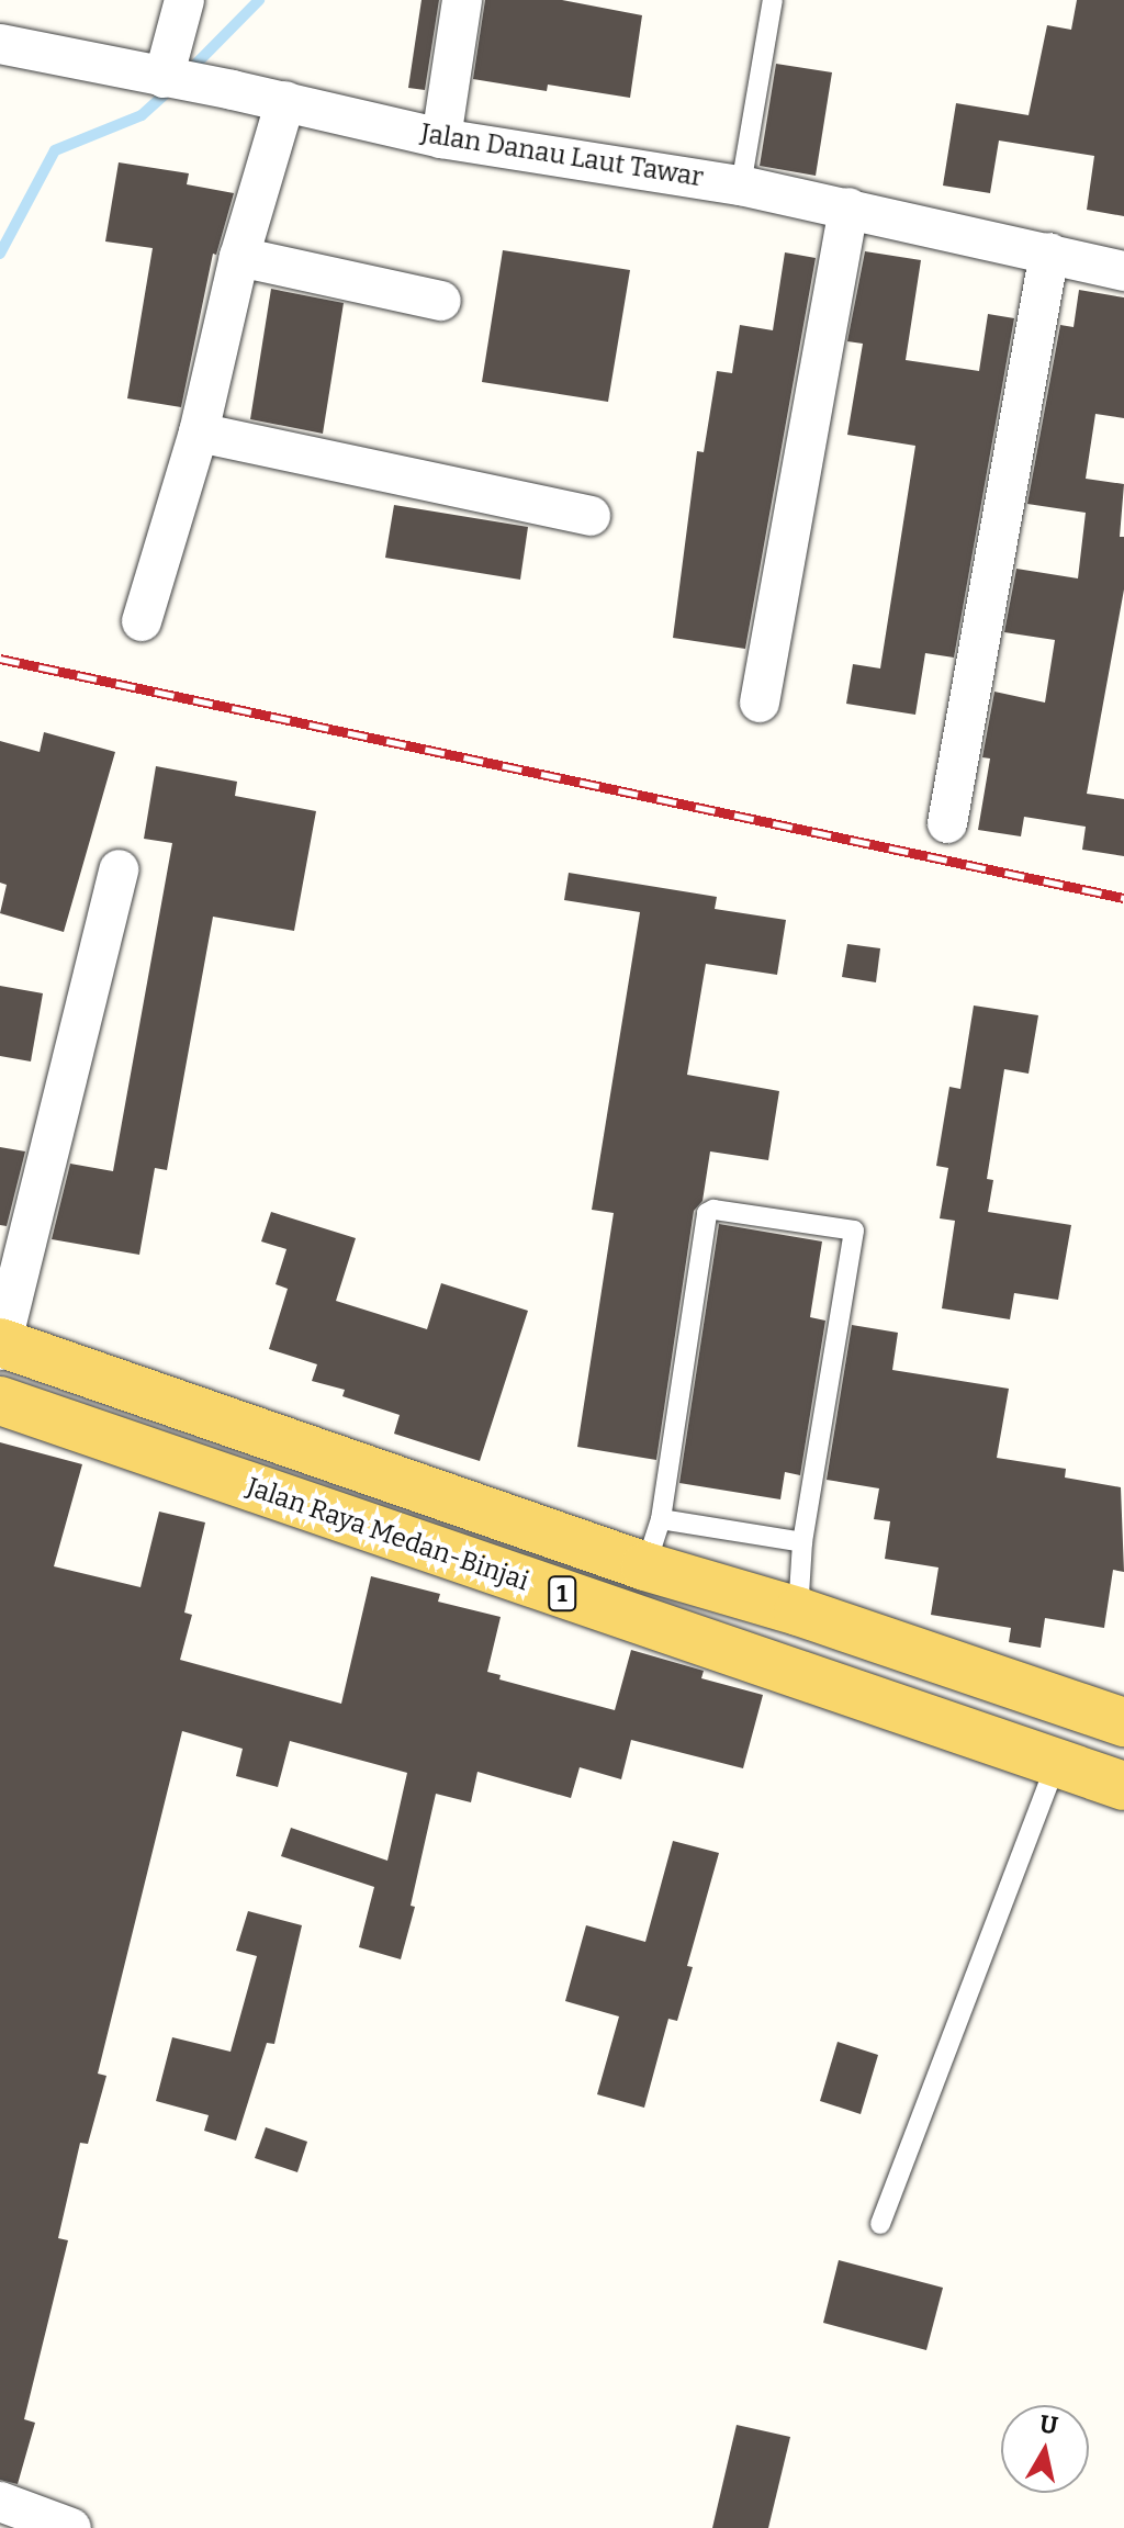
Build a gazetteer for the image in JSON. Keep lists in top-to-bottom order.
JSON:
{
  "streets": {
    "main road": ["Jalan Raya Medan-Binjai", "1"],
    "street": ["Jalan Danau Laut Tawar"]
  },
  "north": "top"
}
